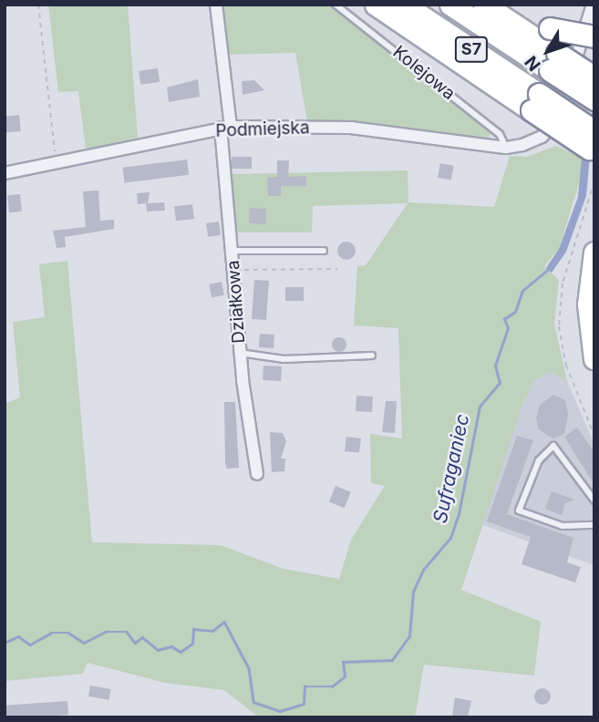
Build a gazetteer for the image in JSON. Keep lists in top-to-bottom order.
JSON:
{
  "streets": {
    "highway": ["S7"],
    "street": ["Podmiejska", "Działkowa"],
    "lane": ["Kolejowa"]
  },
  "crossings": [
    ["Kolejowa", "Podmiejska"],
    ["Podmiejska", "Działkowa"]
  ],
  "water": ["Sufraganiec"],
  "north": "bottom left"
}
